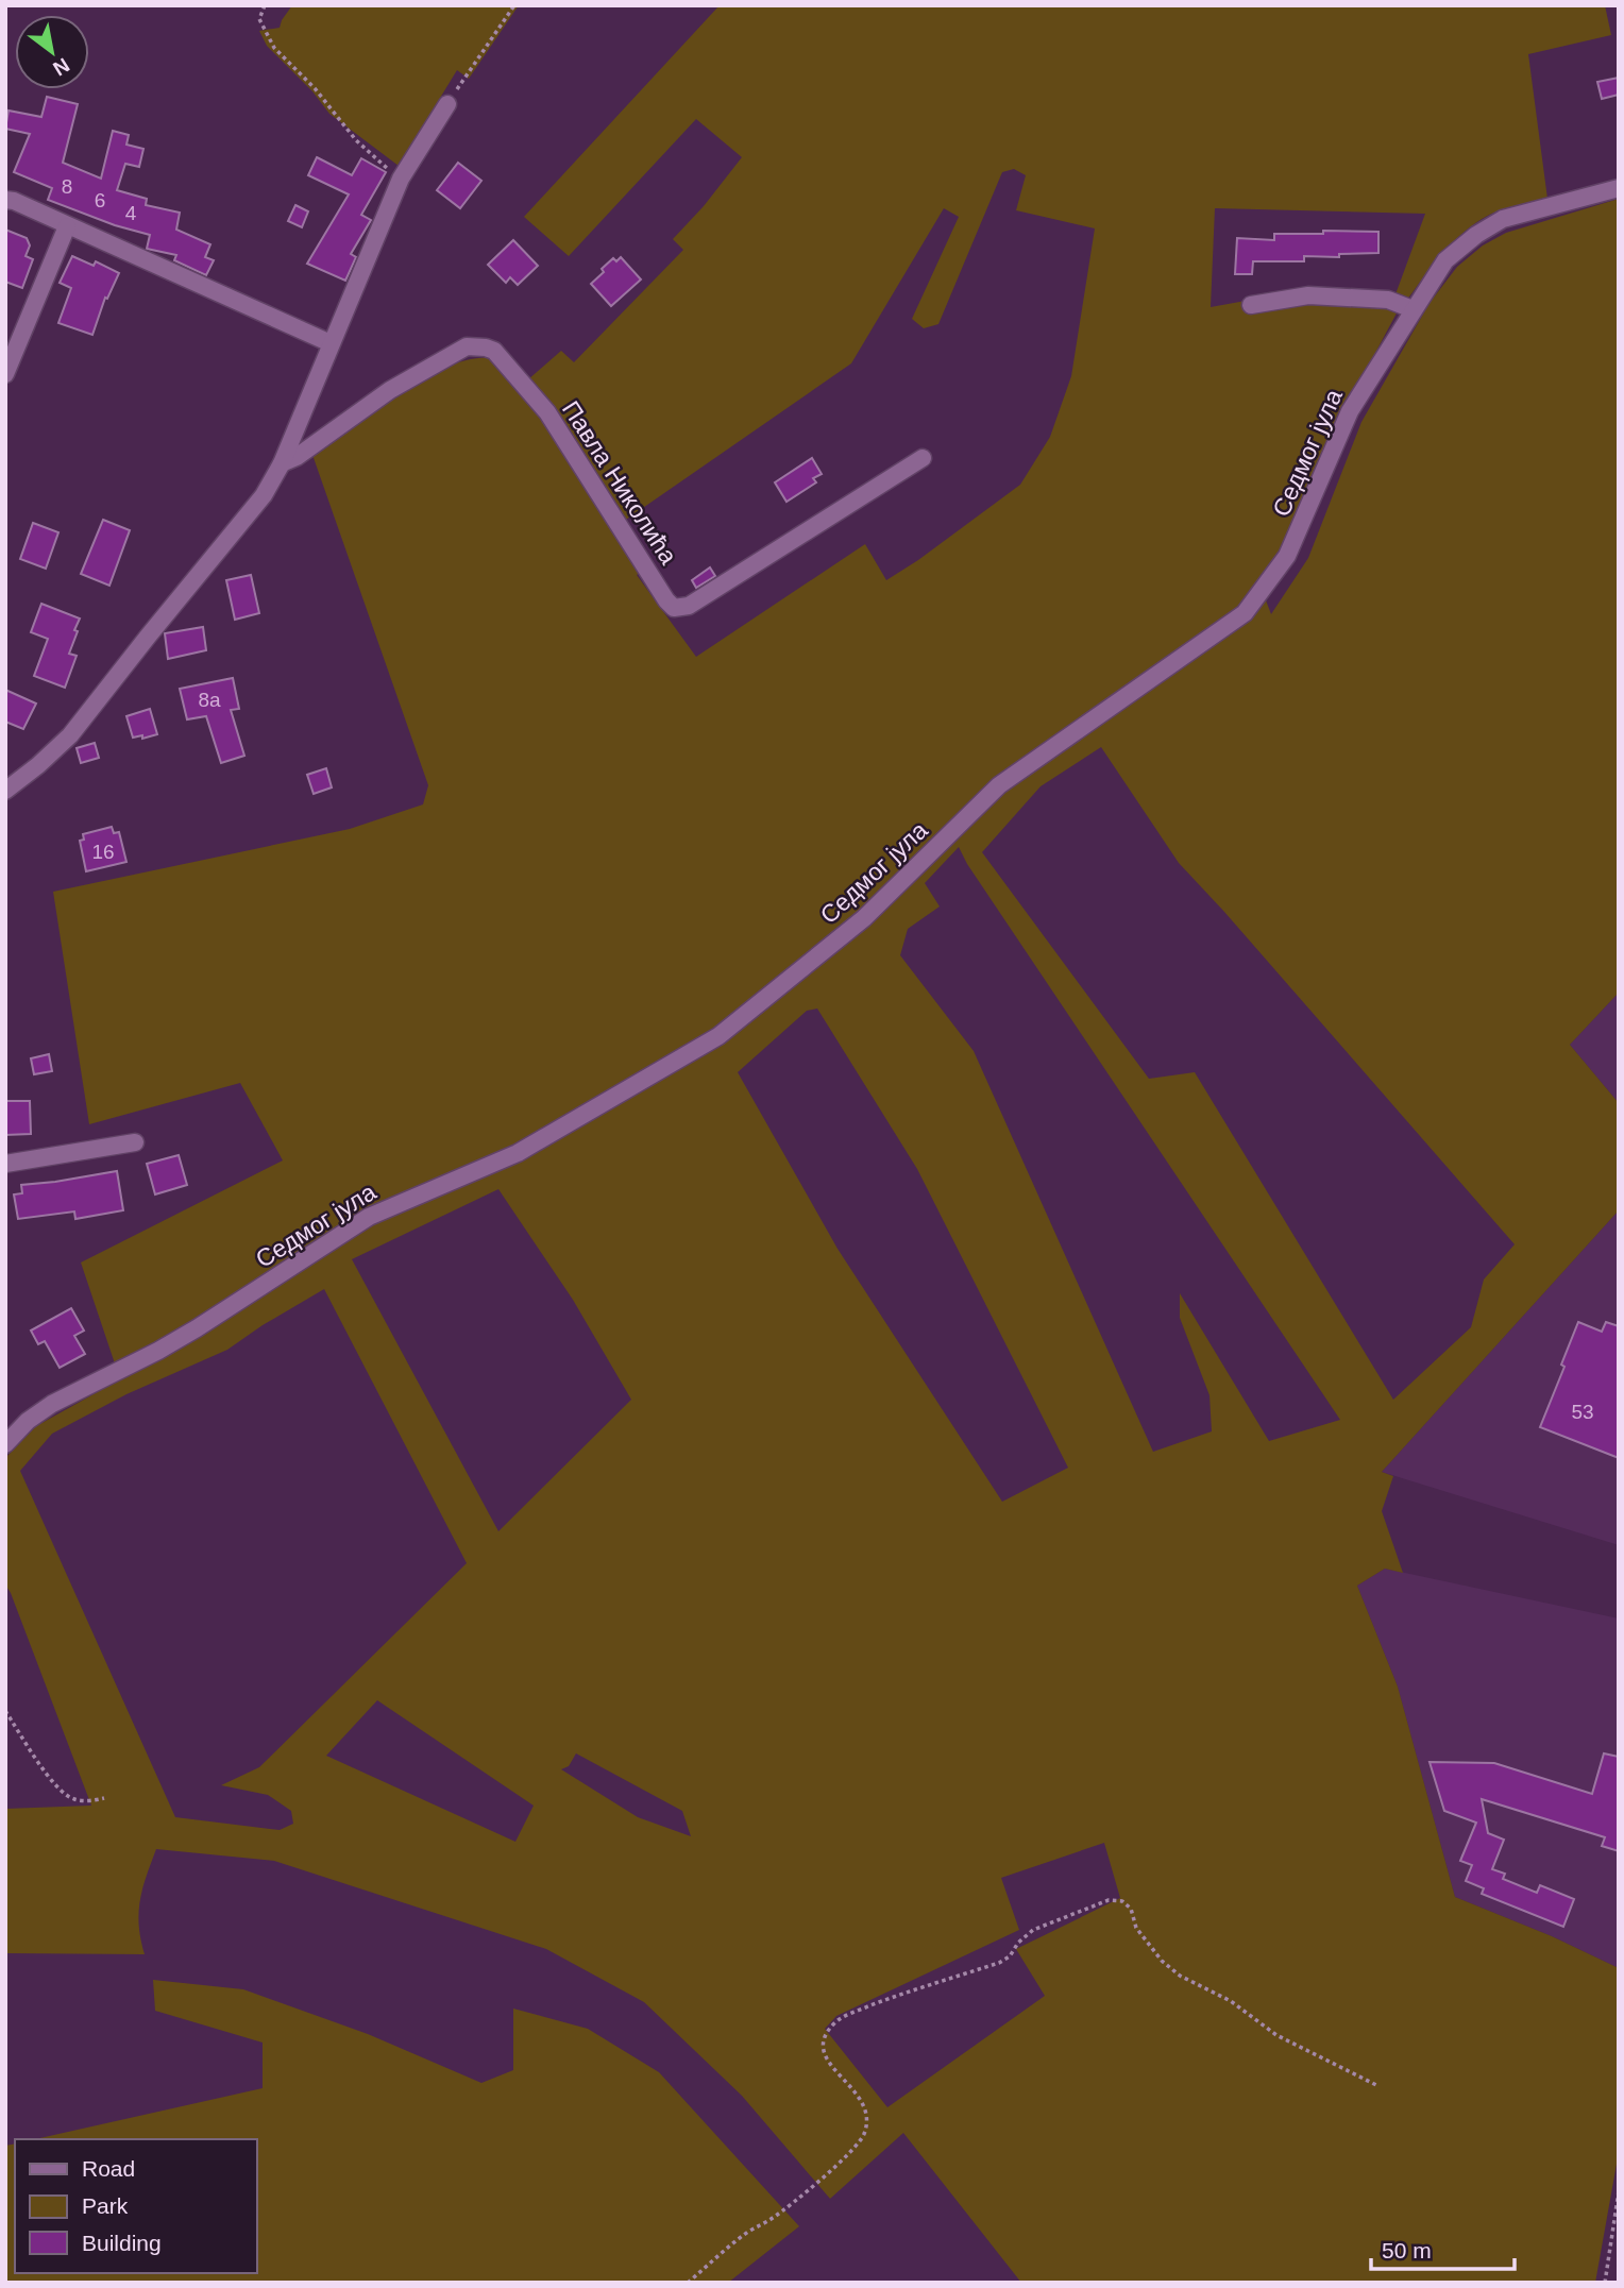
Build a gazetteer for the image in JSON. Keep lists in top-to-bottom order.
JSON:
{
  "streets": {
    "street": ["Седмог јула", "Павла Николића"]
  },
  "house_numbers": [
    "8",
    "6",
    "4",
    "8a",
    "16",
    "53"
  ],
  "legend": ["Road", "Park", "Building"],
  "scale_bar": "50 m",
  "north": "bottom right"
}
